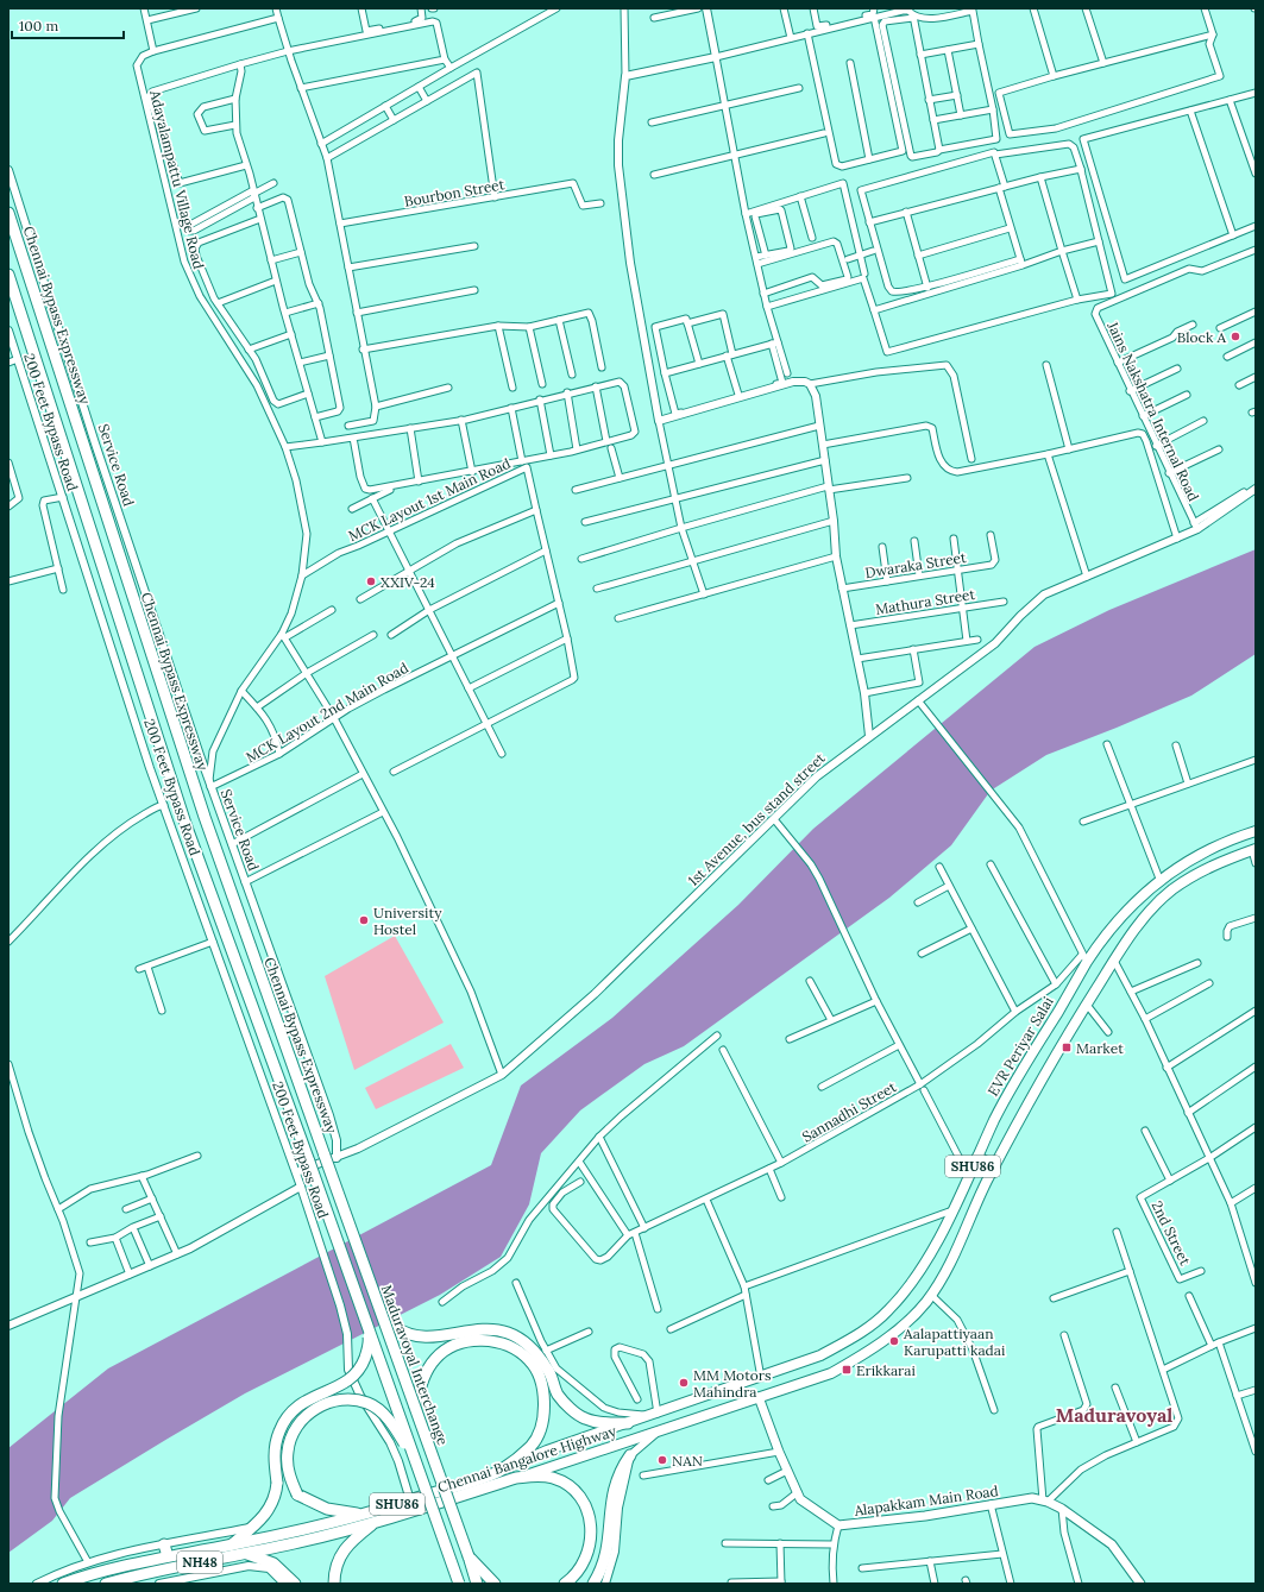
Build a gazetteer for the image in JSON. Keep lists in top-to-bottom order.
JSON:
{
  "streets": {
    "highway": [
      "Chennai Bypass Expressway",
      "SHU86",
      "Maduravoyal Interchange",
      "Chennai Bangalore Highway",
      "NH48"
    ],
    "main road": ["EVR Periyar Salai", "Alapakkam Main Road"],
    "street": [
      "Adayalampattu Village Road",
      "Bourbon Street",
      "Jains Nakshatra Internal Road",
      "200 Feet Bypass Road",
      "Service Road",
      "MCK Layout 1st Main Road",
      "Dwaraka Street",
      "Mathura Street",
      "MCK Layout 2nd Main Road",
      "1st Avenue, bus stand street",
      "Sannadhi Street",
      "2nd Street"
    ]
  },
  "crossings": [
    ["Adayalampattu Village Road", "Service Road"],
    ["Adayalampattu Village Road", "MCK Layout 1st Main Road"],
    ["Adayalampattu Village Road", "MCK Layout 2nd Main Road"],
    ["Chennai Bypass Expressway", "Maduravoyal Interchange"],
    ["Jains Nakshatra Internal Road", "1st Avenue, bus stand street"],
    ["200 Feet Bypass Road", "Chennai Bangalore Highway"],
    ["Service Road", "MCK Layout 2nd Main Road"],
    ["Service Road", "1st Avenue, bus stand street"],
    ["EVR Periyar Salai", "Sannadhi Street"],
    ["EVR Periyar Salai", "Chennai Bangalore Highway"],
    ["SHU86", "Chennai Bangalore Highway"],
    ["SHU86", "Alapakkam Main Road"],
    ["Chennai Bangalore Highway", "NH48"]
  ],
  "districts": ["Maduravoyal"],
  "places": {
    "other": [
      "Block A",
      "XXIV-24",
      "University Hostel",
      "Aalapattiyaan Karupatti kadai",
      "MM Motors Mahindra",
      "NAN"
    ],
    "transit": ["Market", "Erikkarai"]
  },
  "scale_bar": "100 m"
}
